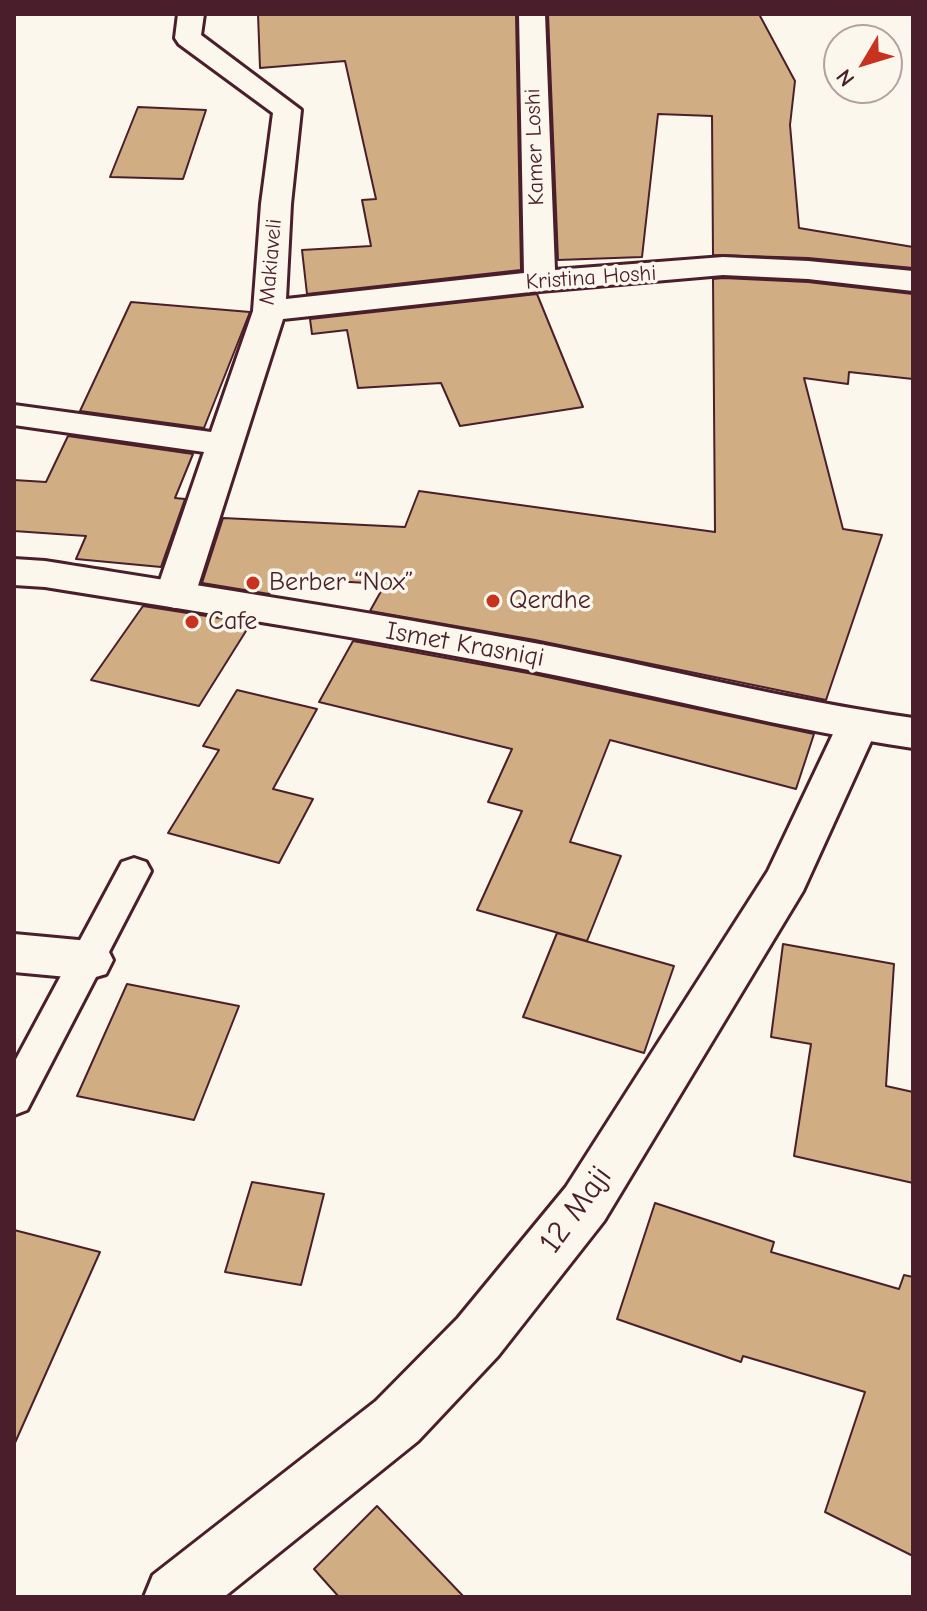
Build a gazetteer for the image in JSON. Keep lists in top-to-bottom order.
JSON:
{
  "streets": {
    "street": [
      "Kamer Loshi",
      "Makiaveli",
      "Kristina Hoshi",
      "Ismet Krasniqi",
      "12 Maji"
    ]
  },
  "crossings": [
    ["Kamer Loshi", "Kristina Hoshi"],
    ["Makiaveli", "Kristina Hoshi"],
    ["Makiaveli", "Ismet Krasniqi"],
    ["Ismet Krasniqi", "12 Maji"]
  ],
  "places": ["Berber “Nox”", "Qerdhe", "Cafe"],
  "north": "bottom left"
}
